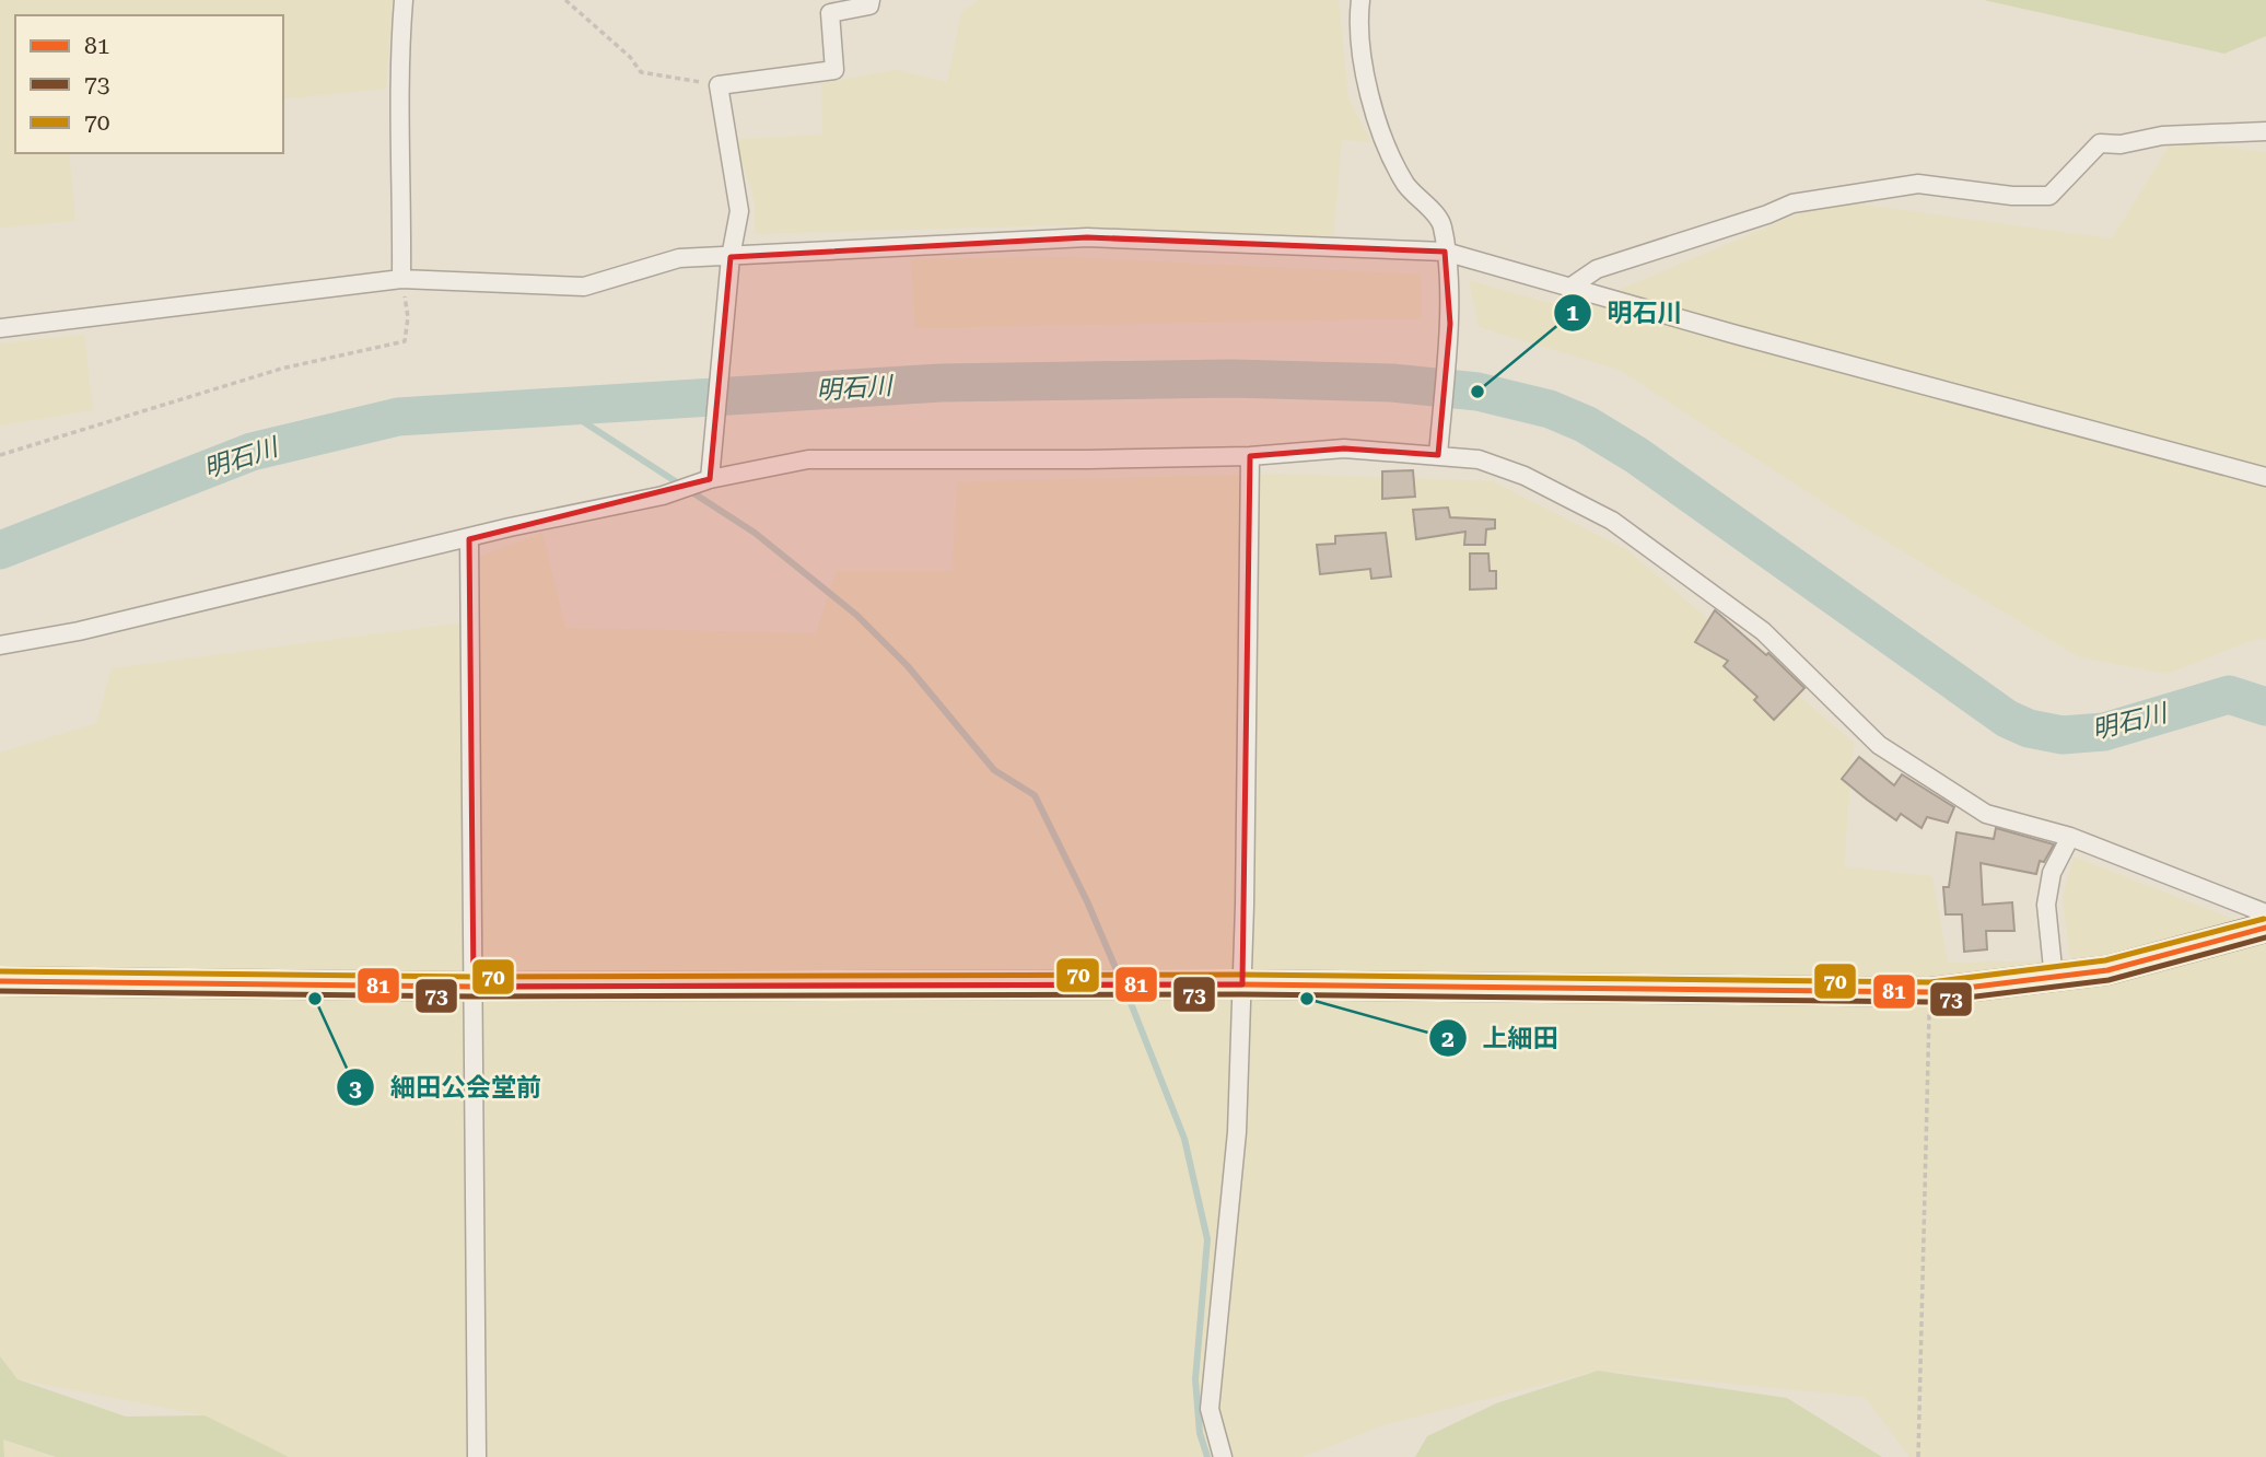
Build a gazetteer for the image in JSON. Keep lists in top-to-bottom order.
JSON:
{
  "water": ["明石川"],
  "places": ["明石川", "細田公会堂前", "上細田"],
  "lines": ["transit line 70", "transit line 81", "transit line 73"],
  "legend": ["81", "73", "70"]
}
